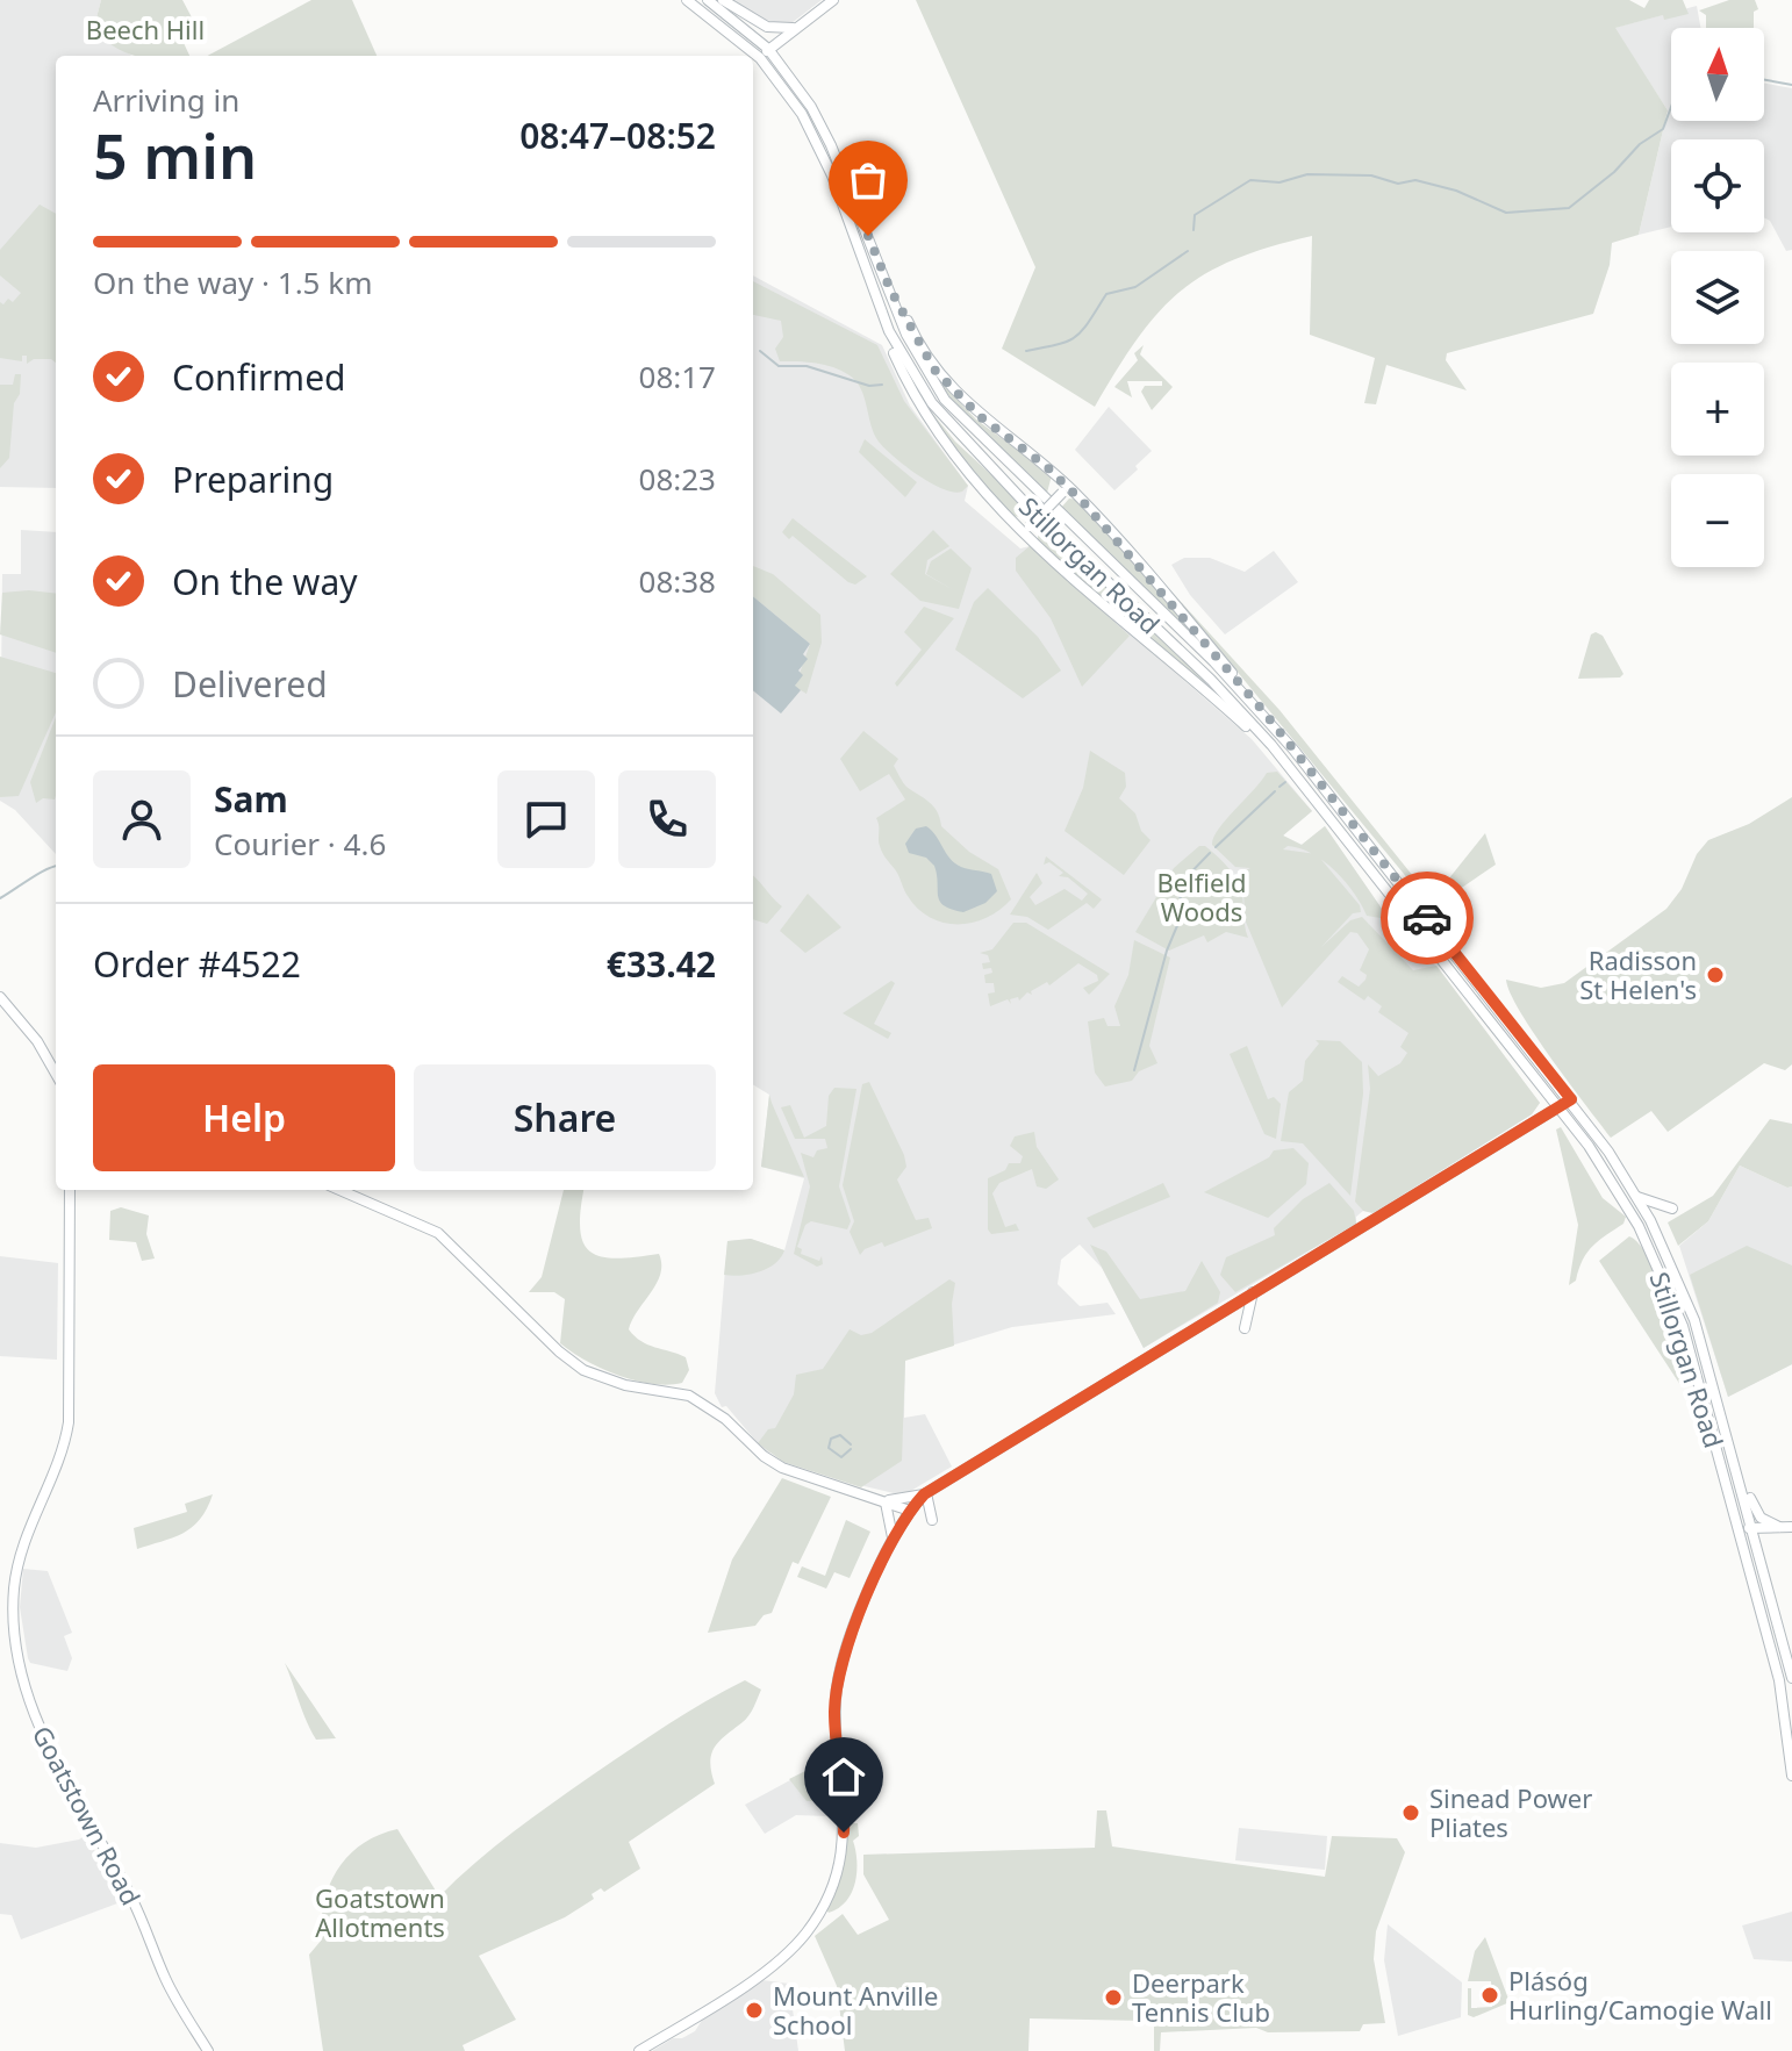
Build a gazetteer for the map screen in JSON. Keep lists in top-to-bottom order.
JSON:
{
  "streets": {
    "main road": ["Stillorgan Road", "Goatstown Road"]
  },
  "parks": ["Beech Hill", "Belfield Woods", "Goatstown Allotments"],
  "places": [
    "Radisson St Helen's",
    "Sinead Power Pliates",
    "Plásóg Hurling/Camogie Wall",
    "Deerpark Tennis Club",
    "Mount Anville School"
  ],
  "north": "top",
  "page": {
    "map_buttons": ["+", "−"],
    "heading": ["5 min", "Arriving in", "08:47–08:52"],
    "panel": [
      "Sam",
      "Courier · 4.6",
      "Order #4522",
      "€33.42"
    ],
    "bar": "On the way · 1.5 km",
    "list": [
      ["Confirmed", "08:17"],
      ["Preparing", "08:23"],
      ["On the way", "08:38"],
      "Delivered"
    ],
    "buttons": ["Help", "Share"]
  }
}
